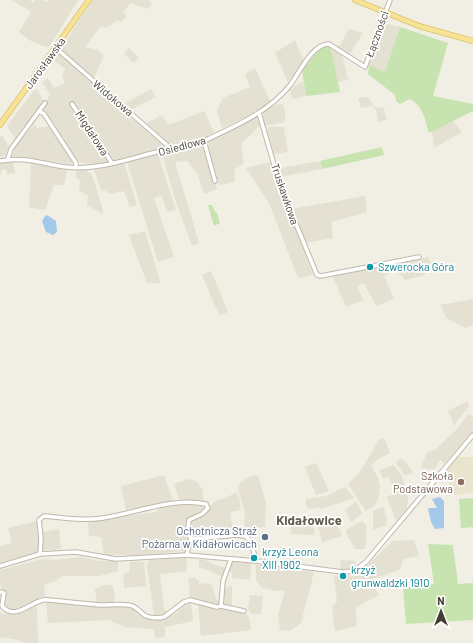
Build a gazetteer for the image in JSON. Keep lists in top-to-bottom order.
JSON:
{
  "streets": {
    "main road": ["Jarosławska"],
    "street": [
      "Łączności",
      "Widokowa",
      "Migdałowa",
      "Osiedlowa",
      "Truskawkowa"
    ]
  },
  "crossings": [
    ["Łączności", "Osiedlowa"],
    ["Jarosławska", "Widokowa"],
    ["Widokowa", "Osiedlowa"],
    ["Migdałowa", "Osiedlowa"],
    ["Osiedlowa", "Truskawkowa"]
  ],
  "districts": ["Kidałowice"],
  "places": [
    "Szwerocka Góra",
    "Szkoła Podstawowa",
    "Ochotnicza Straż Pożarna w Kidałowicach",
    "krzyż Leona XIII 1902",
    "krzyż grunwaldzki 1910"
  ],
  "north": "top"
}
